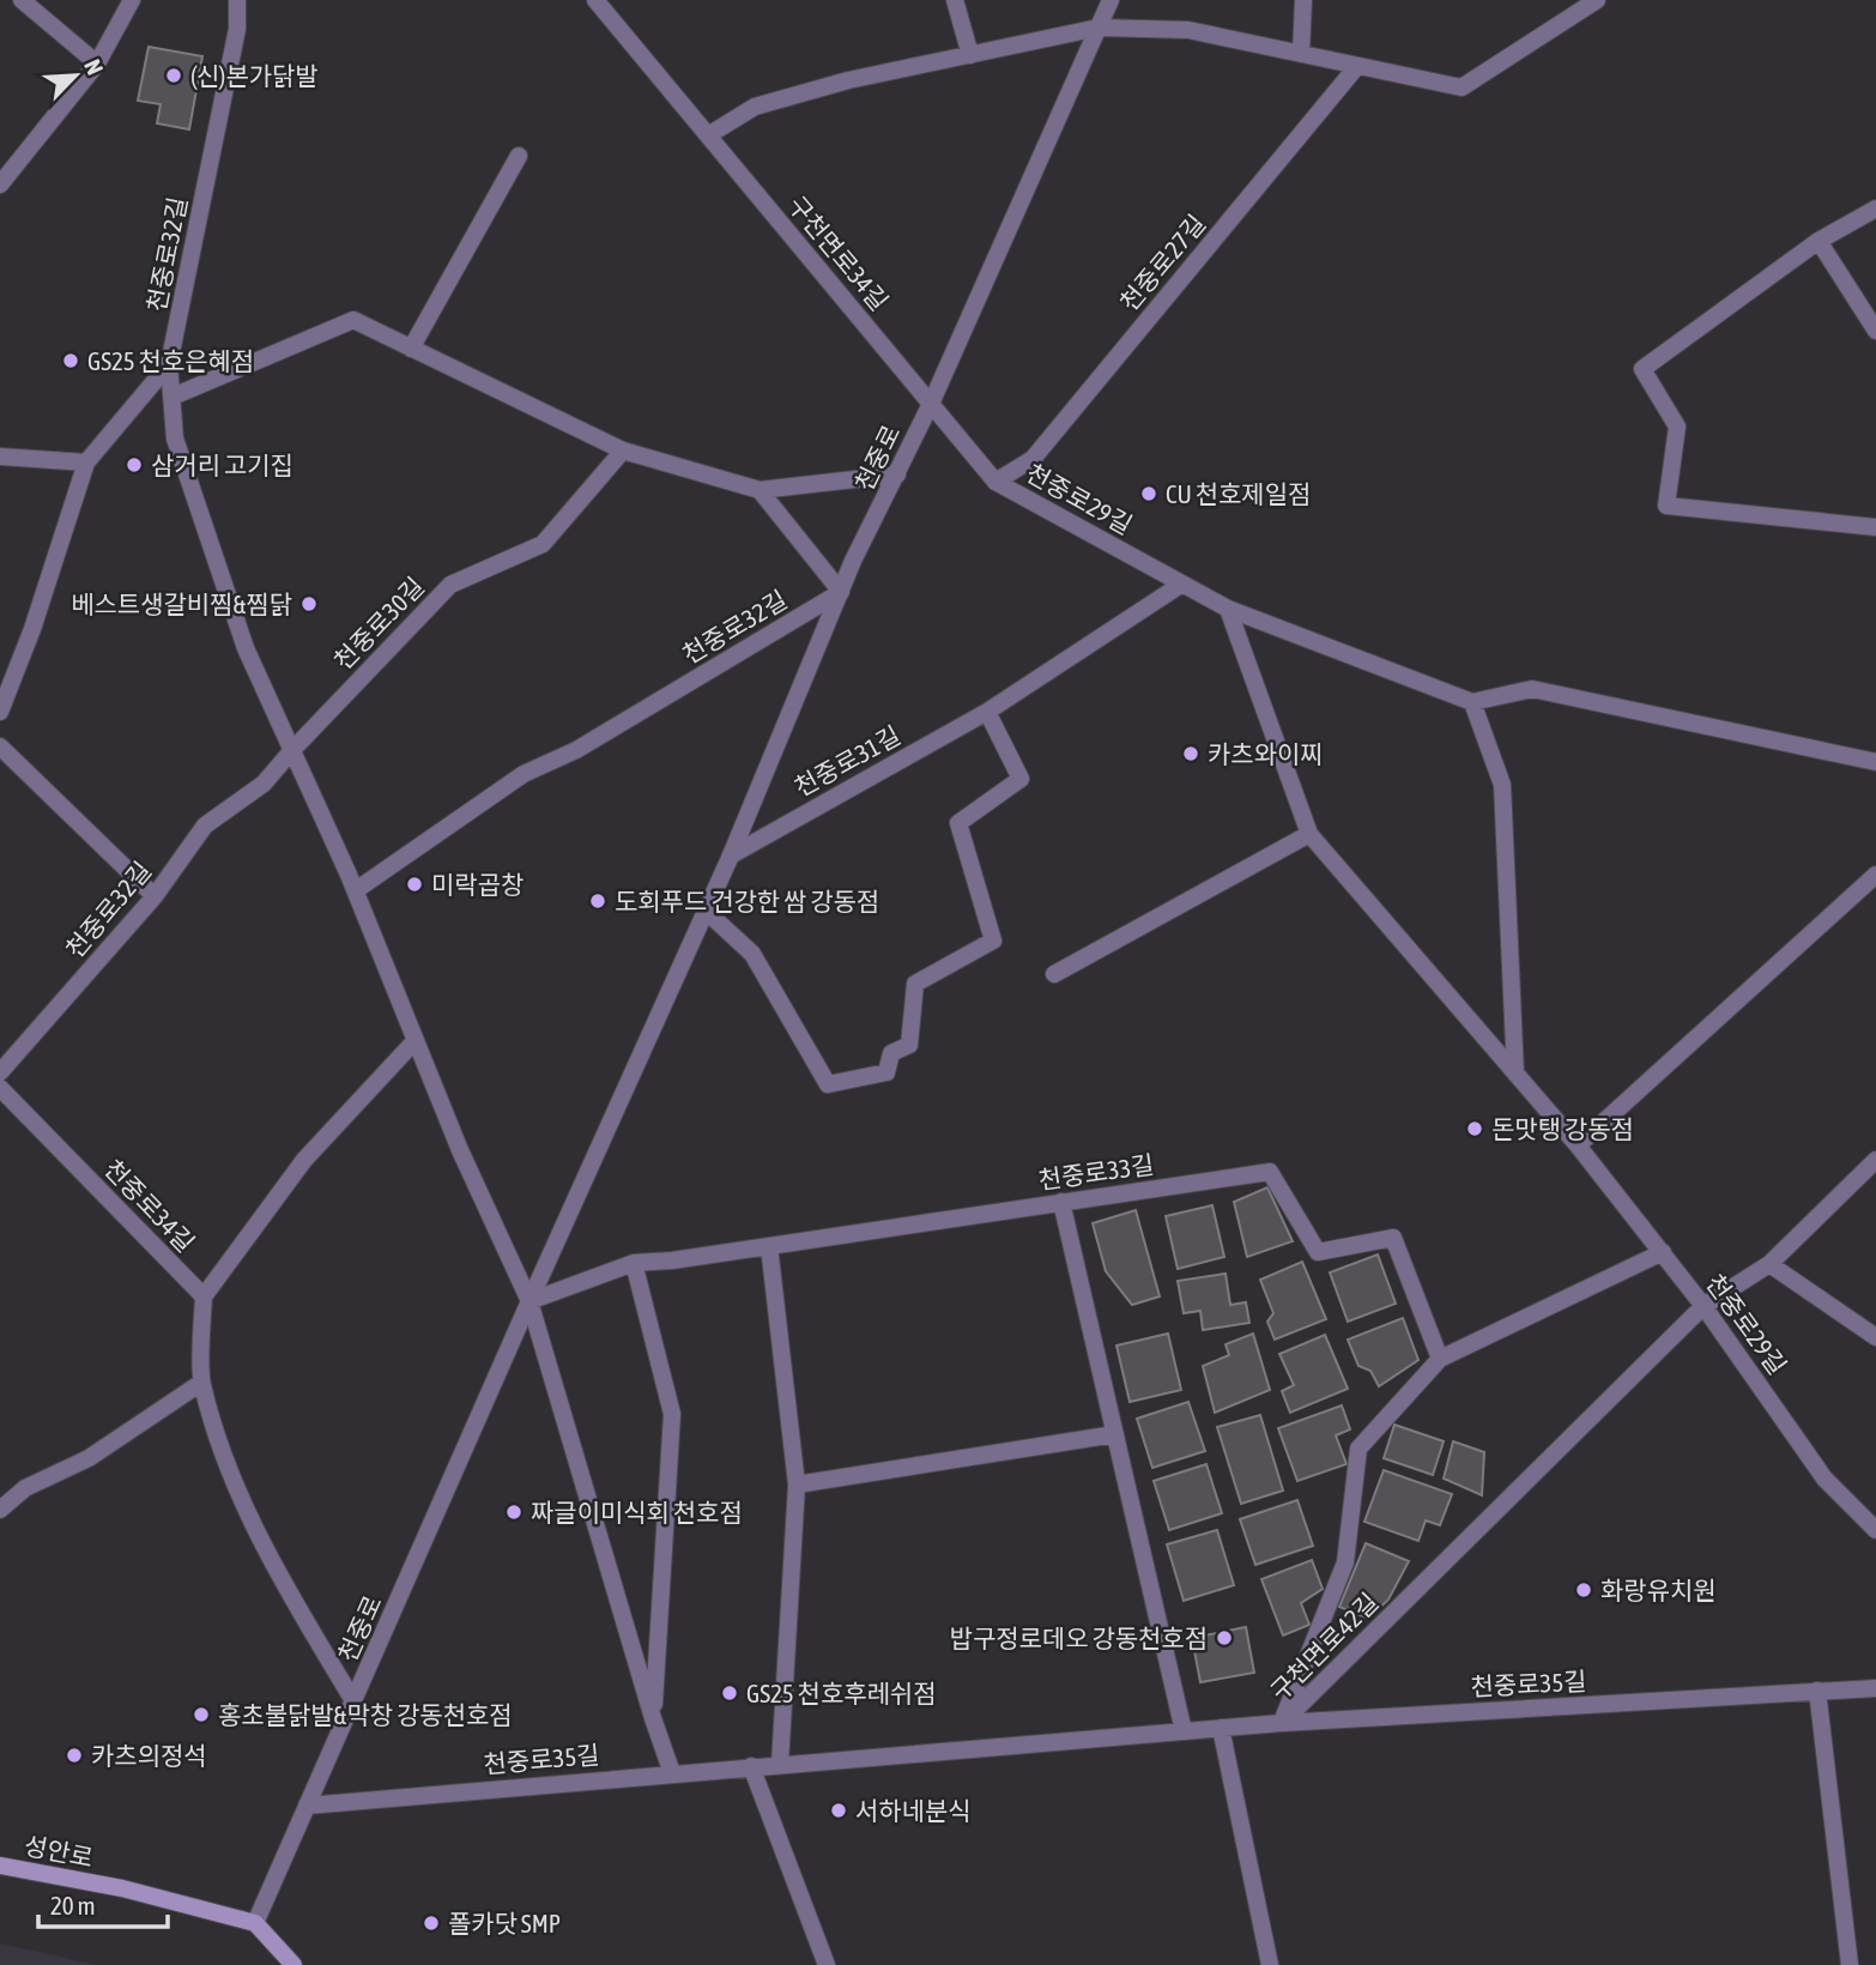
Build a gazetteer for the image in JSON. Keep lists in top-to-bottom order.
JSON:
{
  "streets": {
    "main road": ["성안로"],
    "street": [
      "구천면로34길",
      "천중로32길",
      "천중로27길",
      "천중로",
      "천중로29길",
      "천중로30길",
      "천중로31길",
      "천중로33길",
      "천중로34길",
      "구천면로42길",
      "천중로35길"
    ]
  },
  "crossings": [
    ["구천면로34길", "천중로"],
    ["구천면로34길", "천중로29길"],
    ["천중로32길", "천중로"],
    ["천중로32길", "천중로30길"],
    ["천중로32길", "천중로33길"],
    ["천중로27길", "천중로29길"],
    ["천중로", "천중로29길"],
    ["천중로", "천중로31길"],
    ["천중로", "천중로33길"],
    ["천중로", "천중로35길"],
    ["천중로", "성안로"],
    ["천중로29길", "천중로31길"],
    ["천중로29길", "구천면로42길"],
    ["천중로33길", "구천면로42길"],
    ["구천면로42길", "천중로35길"]
  ],
  "places": [
    "(신)본가닭발",
    "GS25 천호은혜점",
    "삼거리 고기집",
    "CU 천호제일점",
    "베스트생갈비찜&찜닭",
    "카츠와이찌",
    "미락곱창",
    "도회푸드 건강한 쌈 강동점",
    "돈맛탱 강동점",
    "짜글이미식회 천호점",
    "화랑유치원",
    "밥구정로데오 강동천호점",
    "GS25 천호후레쉬점",
    "홍초불닭발&막창 강동천호점",
    "카츠의정석",
    "서하네분식",
    "폴카닷 SMP"
  ],
  "scale_bar": "20 m",
  "north": "top right"
}
